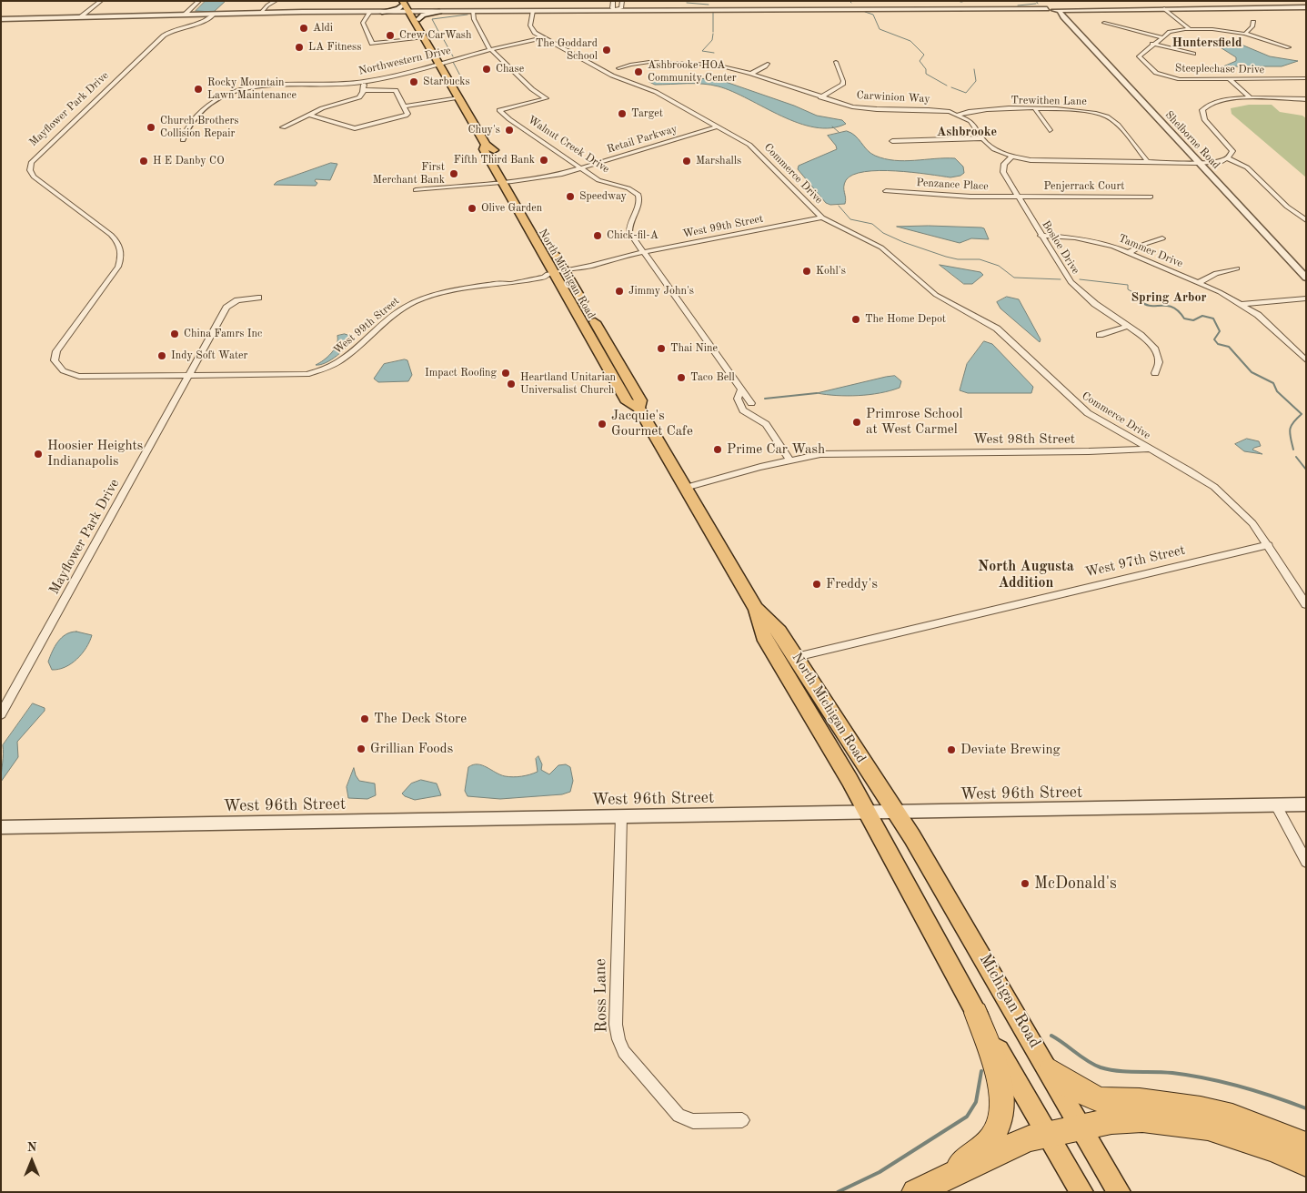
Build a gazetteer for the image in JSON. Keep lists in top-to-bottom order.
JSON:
{
  "streets": {
    "main road": ["North Michigan Road", "Michigan Road"],
    "street": [
      "Northwestern Drive",
      "Steeplechase Drive",
      "Carwinion Way",
      "Trewithen Lane",
      "Mayflower Park Drive",
      "Retail Parkway",
      "Shelborne Road",
      "Walnut Creek Drive",
      "Commerce Drive",
      "Penzance Place",
      "Penjerrack Court",
      "West 99th Street",
      "Bosloe Drive",
      "Tammer Drive",
      "West 98th Street",
      "West 97th Street",
      "West 96th Street",
      "Ross Lane"
    ]
  },
  "crossings": [
    ["Northwestern Drive", "Walnut Creek Drive"],
    ["Northwestern Drive", "Commerce Drive"],
    ["Northwestern Drive", "North Michigan Road"],
    ["Carwinion Way", "Trewithen Lane"],
    ["Carwinion Way", "Shelborne Road"],
    ["Carwinion Way", "Bosloe Drive"],
    ["Mayflower Park Drive", "West 99th Street"],
    ["Retail Parkway", "Walnut Creek Drive"],
    ["Retail Parkway", "Commerce Drive"],
    ["Retail Parkway", "North Michigan Road"],
    ["Walnut Creek Drive", "West 99th Street"],
    ["Walnut Creek Drive", "West 98th Street"],
    ["Commerce Drive", "West 99th Street"],
    ["Commerce Drive", "West 98th Street"],
    ["Commerce Drive", "West 97th Street"],
    ["Penzance Place", "Penjerrack Court"],
    ["Penzance Place", "Bosloe Drive"],
    ["Penjerrack Court", "Bosloe Drive"],
    ["West 99th Street", "North Michigan Road"],
    ["Bosloe Drive", "Tammer Drive"],
    ["North Michigan Road", "West 98th Street"],
    ["North Michigan Road", "West 97th Street"],
    ["North Michigan Road", "West 96th Street"],
    ["North Michigan Road", "Michigan Road"],
    ["West 96th Street", "Ross Lane"],
    ["West 96th Street", "Michigan Road"]
  ],
  "districts": [
    "Huntersfield",
    "Ashbrooke",
    "Spring Arbor",
    "North Augusta Addition"
  ],
  "places": [
    "Aldi",
    "Crew CarWash",
    "LA Fitness",
    "The Goddard School",
    "Chase",
    "Ashbrooke HOA Community Center",
    "Starbucks",
    "Rocky Mountain Lawn Maintenance",
    "Target",
    "Church Brothers Collision Repair",
    "Chuy's",
    "Fifth Third Bank",
    "H E Danby CO",
    "Marshalls",
    "First Merchant Bank",
    "Speedway",
    "Olive Garden",
    "Chick-fil-A",
    "Kohl's",
    "Jimmy John's",
    "The Home Depot",
    "China Famrs Inc",
    "Thai Nine",
    "Indy Soft Water",
    "Impact Roofing",
    "Taco Bell",
    "Heartland Unitarian Universalist Church",
    "Primrose School at West Carmel",
    "Jacquie's Gourmet Cafe",
    "Prime Car Wash",
    "Hoosier Heights Indianapolis",
    "Freddy's",
    "The Deck Store",
    "Grillian Foods",
    "Deviate Brewing",
    "McDonald's"
  ],
  "north": "top"
}
